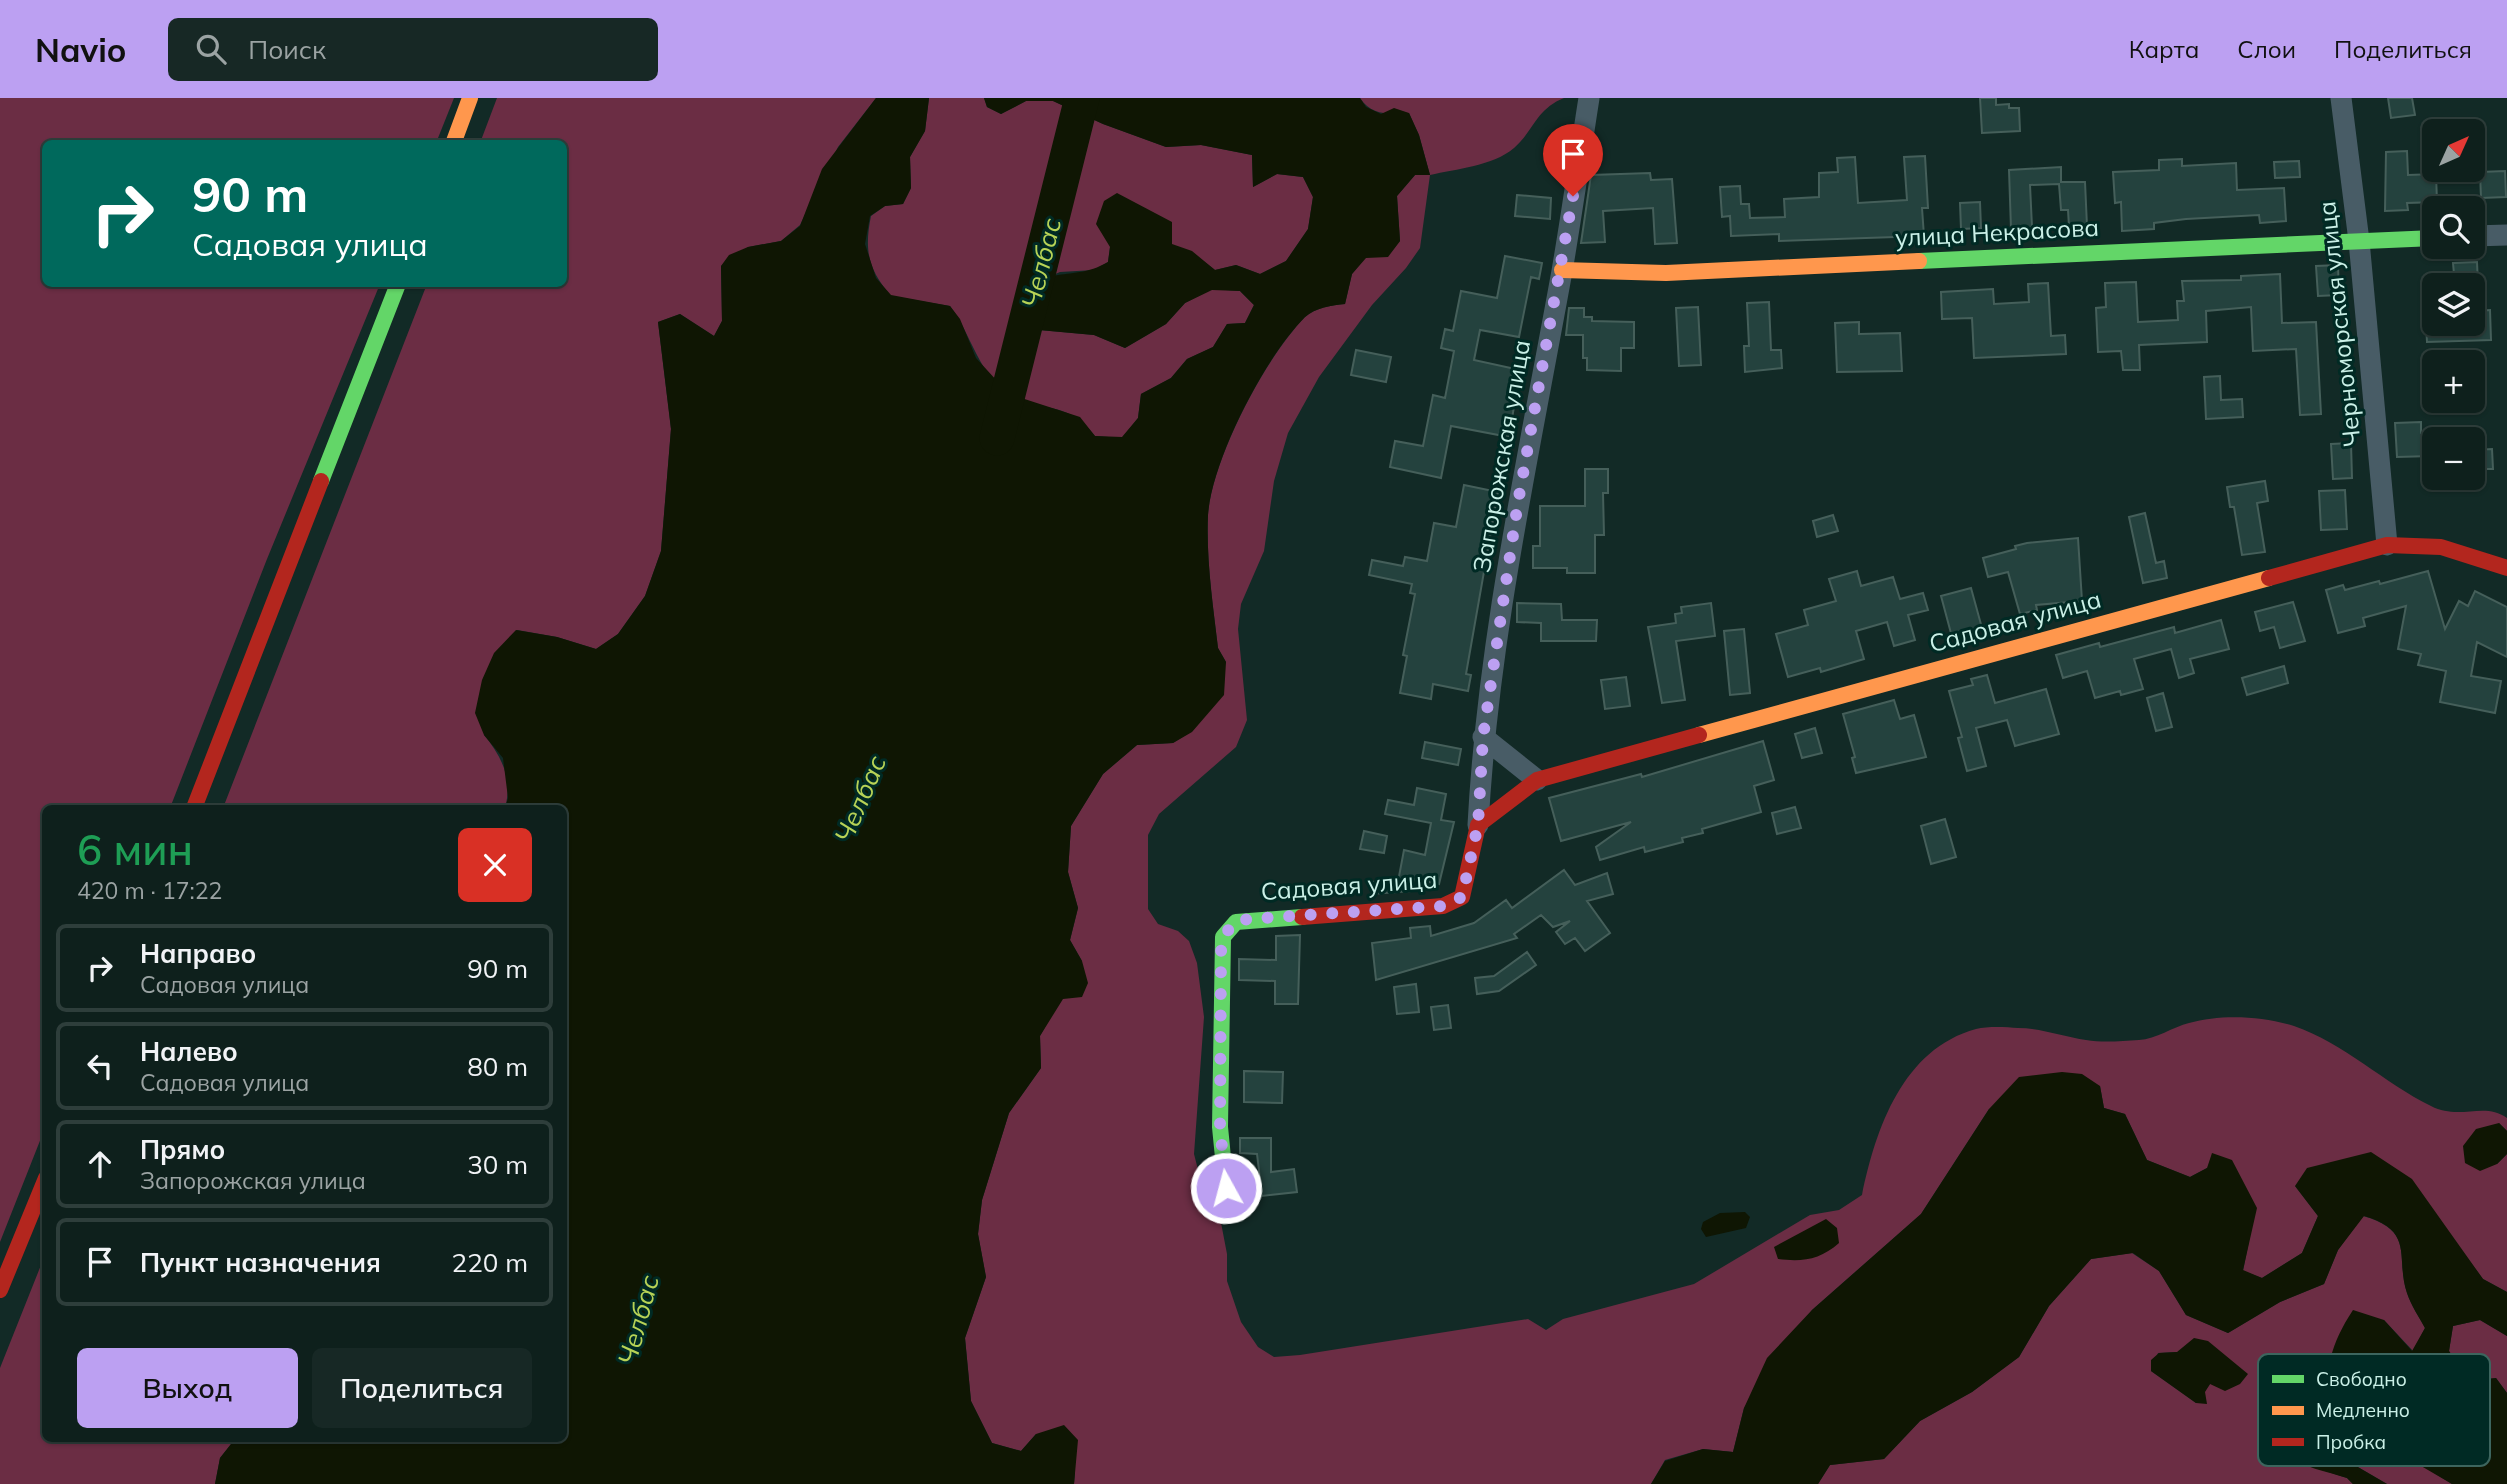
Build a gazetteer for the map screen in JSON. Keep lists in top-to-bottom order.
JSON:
{
  "streets": {
    "street": [
      "улица Некрасова",
      "Черноморская улица",
      "Запорожская улица",
      "Садовая улица"
    ]
  },
  "crossings": [
    ["улица Некрасова", "Черноморская улица"],
    ["улица Некрасова", "Запорожская улица"],
    ["Черноморская улица", "Садовая улица"],
    ["Запорожская улица", "Садовая улица"]
  ],
  "water": ["Челбас"],
  "legend": ["Свободно", "Медленно", "Пробка"],
  "north": "top right",
  "page": {
    "header": "Navio",
    "search": "Поиск",
    "nav": ["Карта", "Слои", "Поделиться"],
    "map_buttons": ["+", "−"],
    "turn": ["90 m", "Садовая улица"],
    "heading": ["6 мин", "420 m · 17:22"],
    "list": [
      {
        "name": "Направо",
        "note": "Садовая улица",
        "value": "90 m"
      },
      {
        "name": "Налево",
        "note": "Садовая улица",
        "value": "80 m"
      },
      {
        "name": "Прямо",
        "note": "Запорожская улица",
        "value": "30 m"
      },
      {
        "name": "Пункт назначения",
        "value": "220 m"
      }
    ],
    "buttons": ["Выход", "Поделиться"]
  }
}
